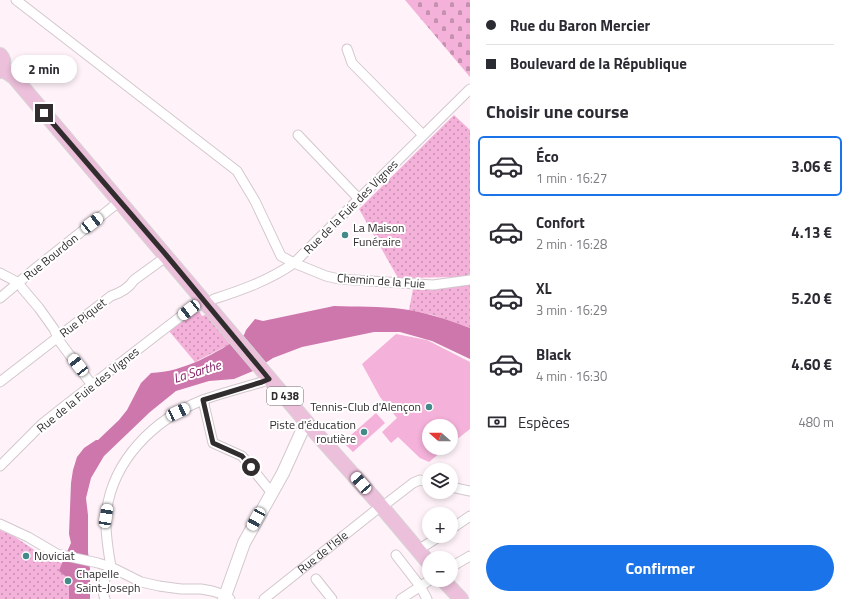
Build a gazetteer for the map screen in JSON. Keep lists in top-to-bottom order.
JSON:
{
  "streets": {
    "main road": ["D 438"],
    "street": [
      "Rue de la Fuie des Vignes",
      "Rue Bourdon",
      "Chemin de la Fuie",
      "Rue Piquet",
      "Rue de l'Isle"
    ]
  },
  "crossings": [
    ["Rue de la Fuie des Vignes", "Chemin de la Fuie"],
    ["Rue Bourdon", "D 438"],
    ["Rue Piquet", "D 438"],
    ["D 438", "Rue de l'Isle"]
  ],
  "water": ["La Sarthe"],
  "places": [
    "La Maison Funéraire",
    "Tennis-Club d'Alençon",
    "Piste d'éducation routière",
    "Noviciat",
    "Chapelle Saint-Joseph"
  ],
  "north": "left",
  "page": {
    "banner": ["Rue du Baron Mercier", "Boulevard de la République"],
    "bubble": "2 min",
    "heading": "Choisir une course",
    "list": [
      {
        "name": "Éco",
        "note": "1 min · 16:27",
        "value": "3.06 €"
      },
      {
        "name": "Confort",
        "note": "2 min · 16:28",
        "value": "4.13 €"
      },
      {
        "name": "XL",
        "note": "3 min · 16:29",
        "value": "5.20 €"
      },
      {
        "name": "Black",
        "note": "4 min · 16:30",
        "value": "4.60 €"
      }
    ],
    "pay": ["Espèces", "480 m"],
    "map_buttons": ["+", "−"],
    "buttons": "Confirmer"
  }
}
